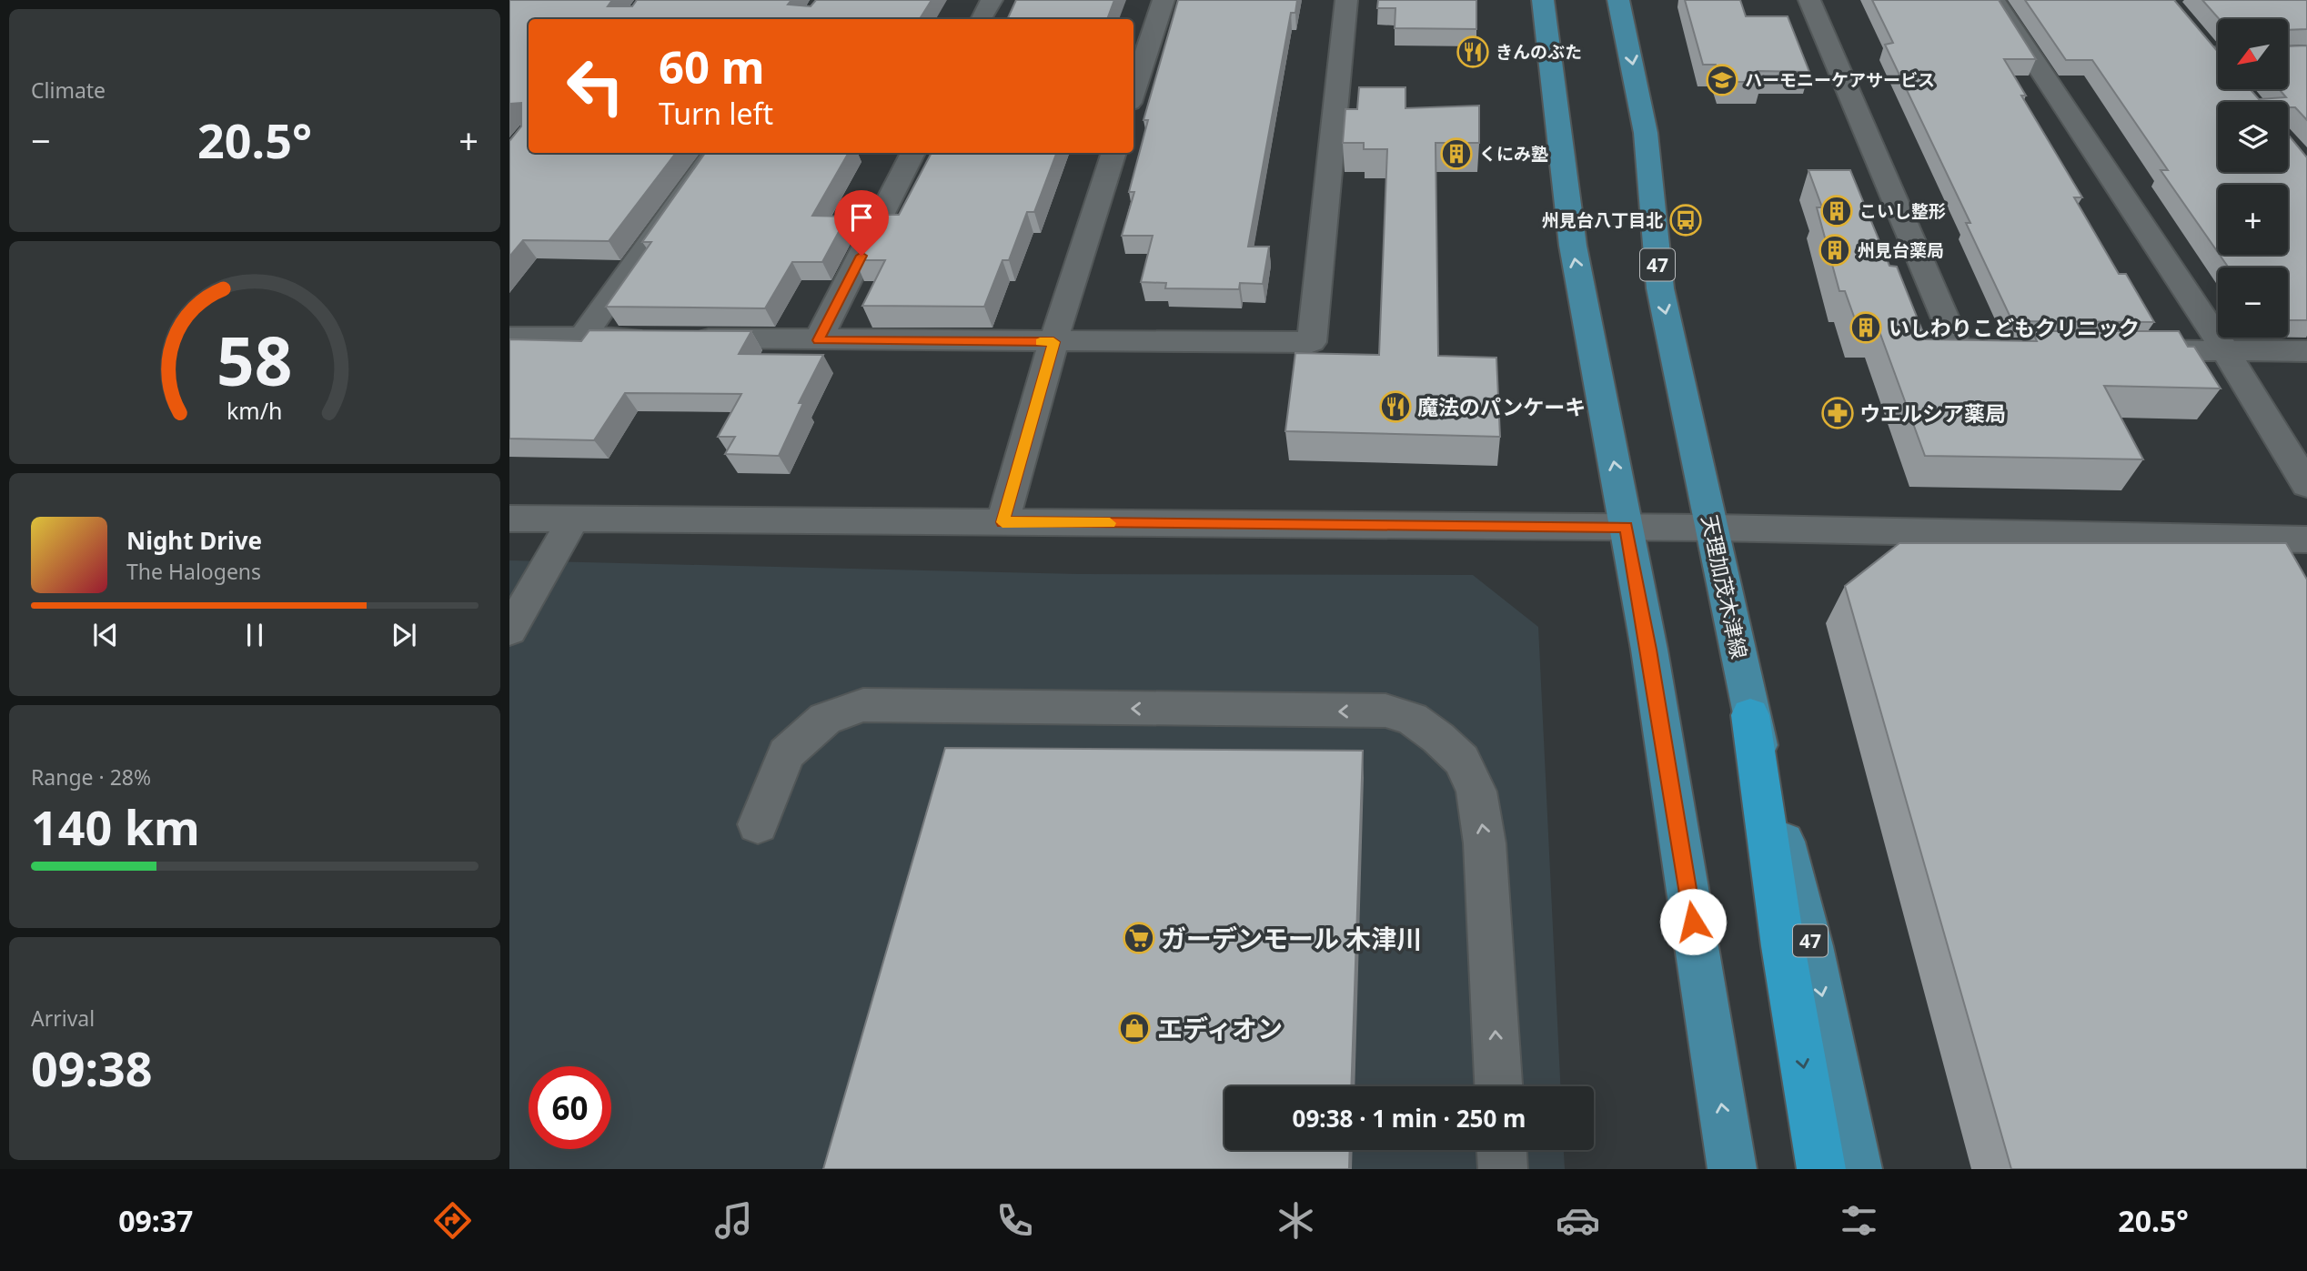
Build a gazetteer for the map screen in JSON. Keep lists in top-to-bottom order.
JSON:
{
  "streets": {
    "main road": ["47", "天理加茂木津線"]
  },
  "places": {
    "restaurant": ["きんのぶた", "魔法のパンケーキ"],
    "school or university": ["ハーモニーケアサービス"],
    "building": [
      "くにみ塾",
      "こいし整形",
      "州見台薬局",
      "いしわりこどもクリニック"
    ],
    "bus stop": ["州見台八丁目北"],
    "pharmacy": ["ウエルシア薬局"],
    "supermarket": ["ガーデンモール 木津川"],
    "shop": ["エディオン"]
  },
  "north": "bottom left",
  "page": {
    "tile": [
      "Climate",
      ["Range · 28%", "140 km"],
      ["Arrival", "09:38"]
    ],
    "map_buttons": ["+", "−"],
    "turn": ["60 m", "Turn left"],
    "heat": ["−", "20.5°", "+"],
    "song": ["Night Drive", "The Halogens"],
    "limit": "60",
    "trip": "09:38 · 1 min · 250 m",
    "tabs": ["09:37", "20.5°"],
    "gauge": ["58", "km/h"]
  }
}
